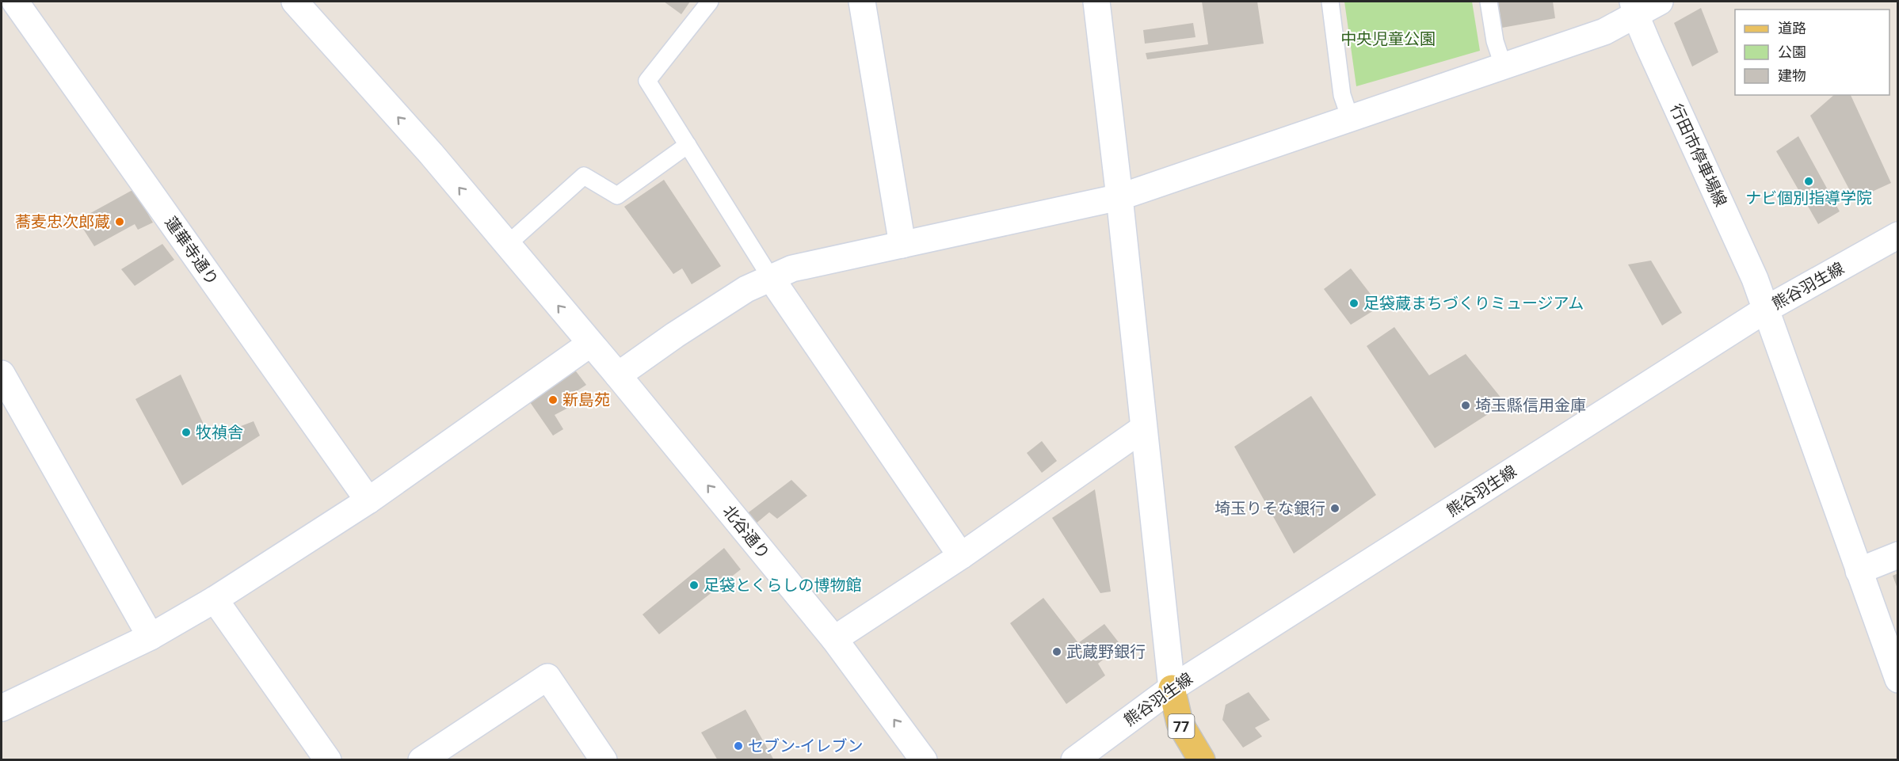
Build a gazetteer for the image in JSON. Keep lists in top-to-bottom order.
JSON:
{
  "streets": {
    "main road": ["77"],
    "street": [
      "行田市停車場線",
      "蓮華寺通り",
      "熊谷羽生線",
      "北谷通り"
    ]
  },
  "crossings": [
    ["行田市停車場線", "熊谷羽生線"],
    ["熊谷羽生線", "77"]
  ],
  "parks": ["中央児童公園"],
  "places": [
    "ナビ個別指導学院",
    "蕎麦忠次郎蔵",
    "足袋蔵まちづくりミュージアム",
    "新島苑",
    "埼玉縣信用金庫",
    "牧禎舎",
    "埼玉りそな銀行",
    "足袋とくらしの博物館",
    "武蔵野銀行",
    "セブン-イレブン"
  ],
  "legend": ["道路", "公園", "建物"]
}
